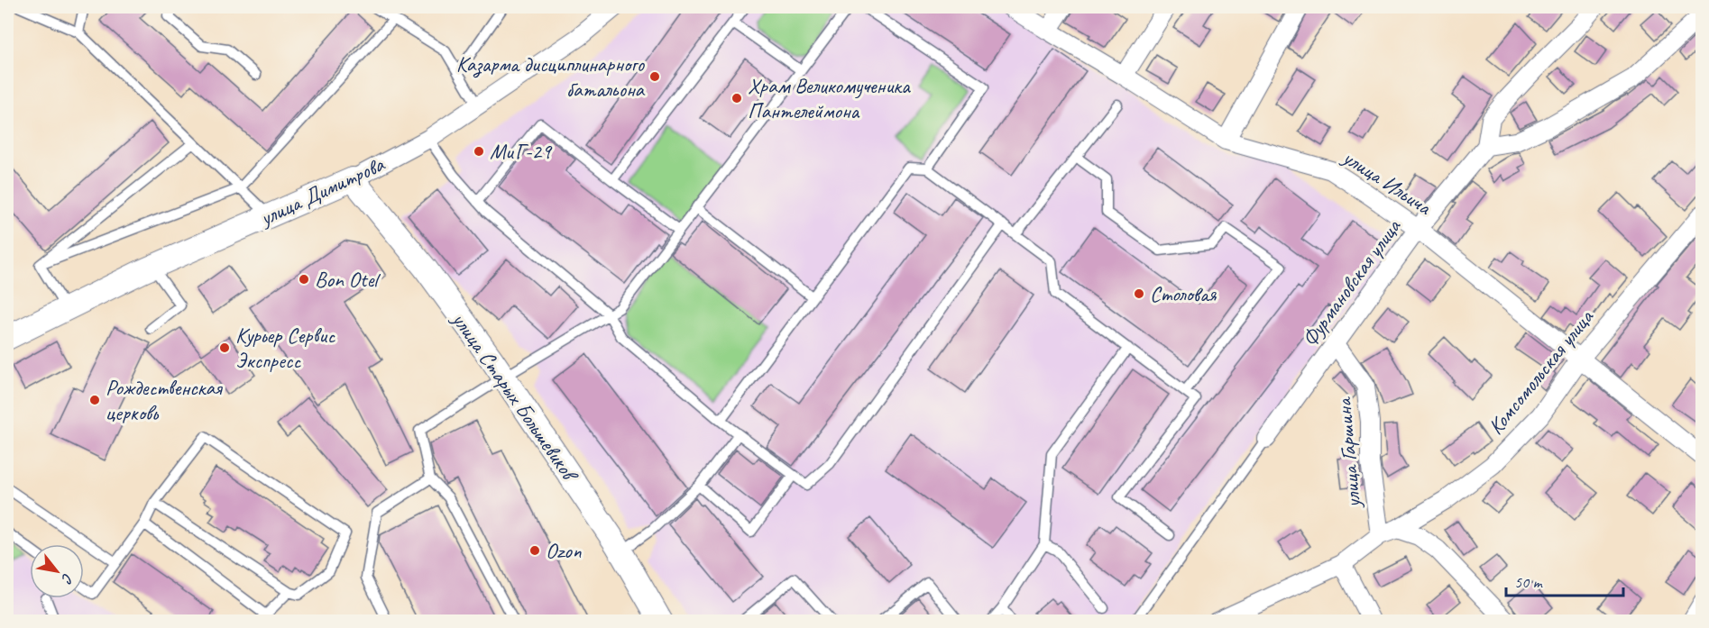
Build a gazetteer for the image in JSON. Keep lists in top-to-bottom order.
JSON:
{
  "streets": {
    "street": [
      "улица Ильича",
      "улица Димитрова",
      "Фурмановская улица",
      "Комсомольская улица",
      "улица Старых Большевиков",
      "улица Гаршина"
    ]
  },
  "crossings": [
    ["улица Ильича", "Фурмановская улица"],
    ["улица Ильича", "Комсомольская улица"],
    ["улица Димитрова", "улица Старых Большевиков"],
    ["Фурмановская улица", "улица Гаршина"],
    ["Комсомольская улица", "улица Гаршина"]
  ],
  "places": [
    "Казарма дисциплинарного батальона",
    "Храм Великомученика Пантелеймона",
    "МиГ-29",
    "Bon Otel",
    "Столовая",
    "Курьер Сервис Экспресс",
    "Рождественская церковь",
    "Ozon"
  ],
  "scale_bar": "50 m",
  "north": "bottom right"
}
